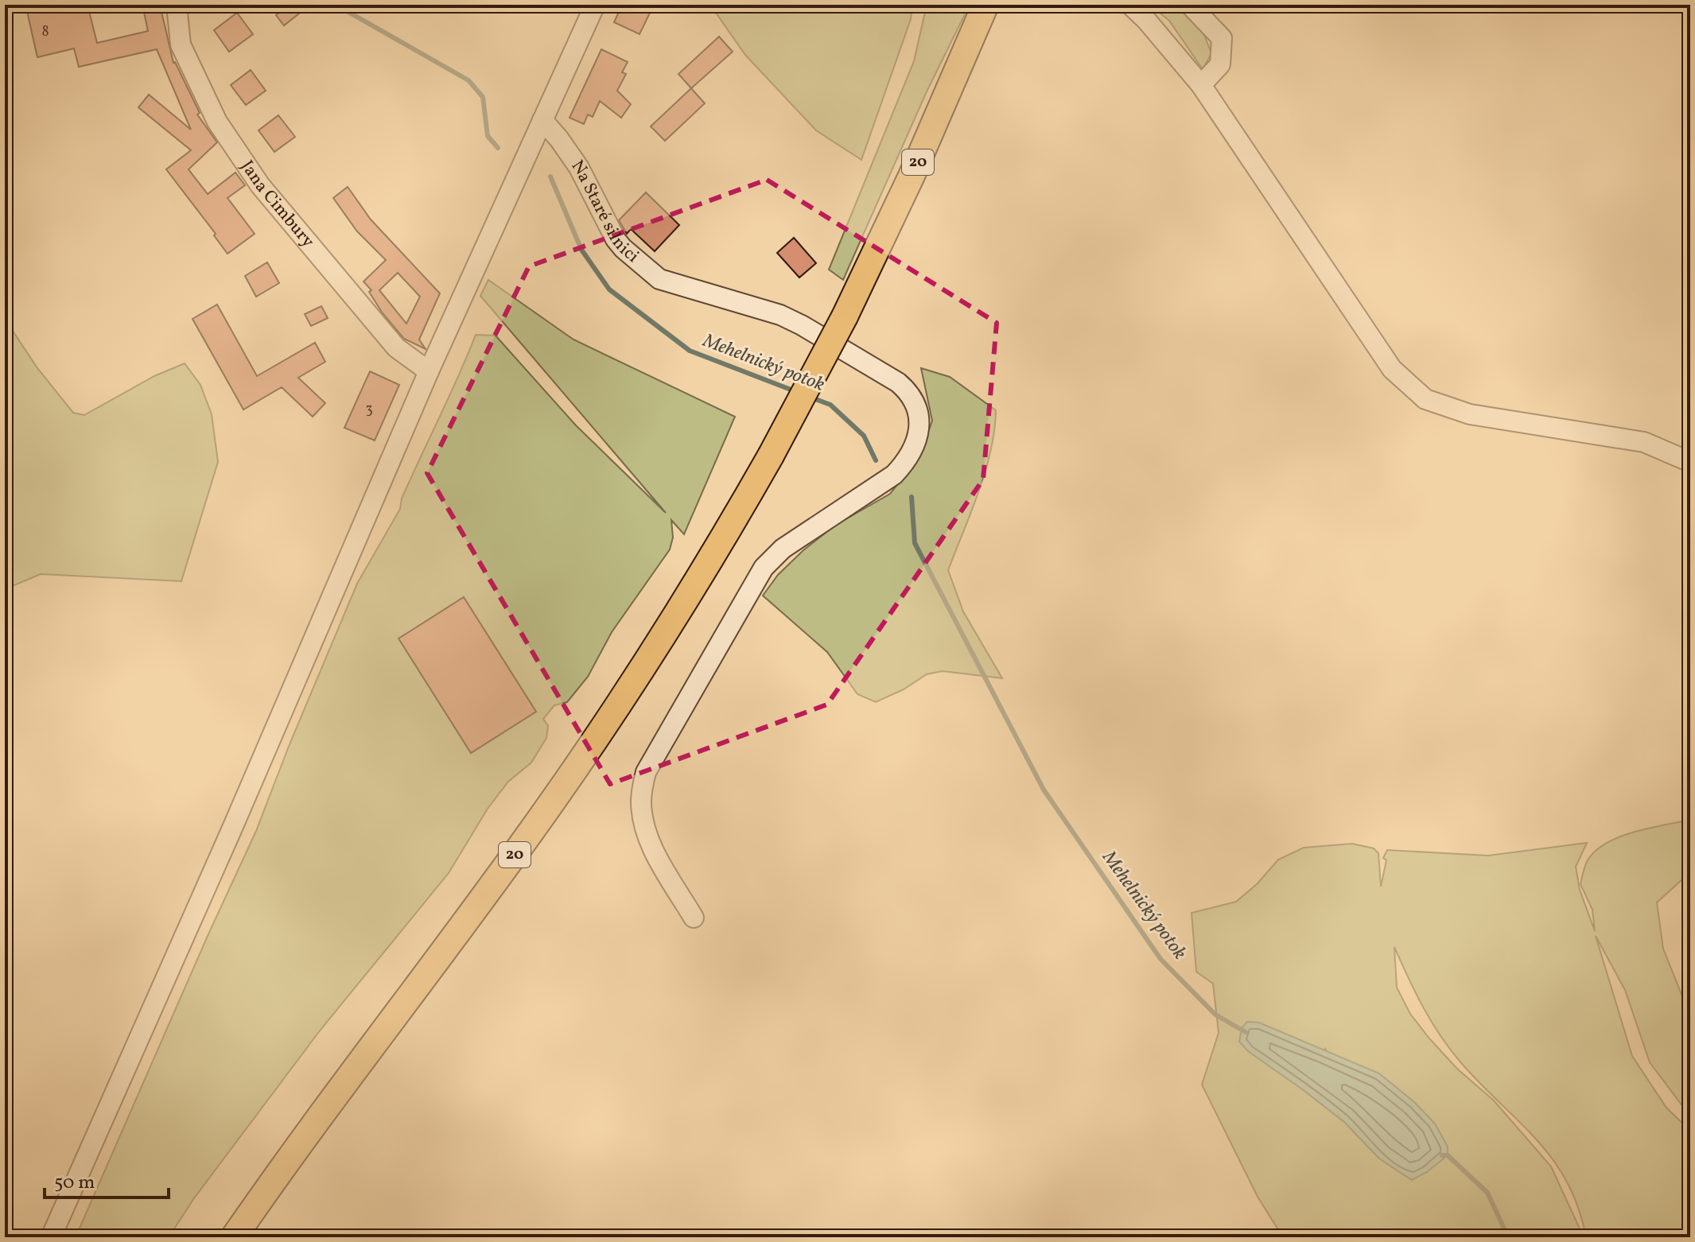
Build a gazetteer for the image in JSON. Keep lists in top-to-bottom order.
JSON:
{
  "streets": {
    "main road": ["20"],
    "street": ["Jana Cimbury", "Na Staré silnici"]
  },
  "water": ["Mehelnický potok"],
  "house_numbers": ["8", "3"],
  "scale_bar": "50 m"
}
